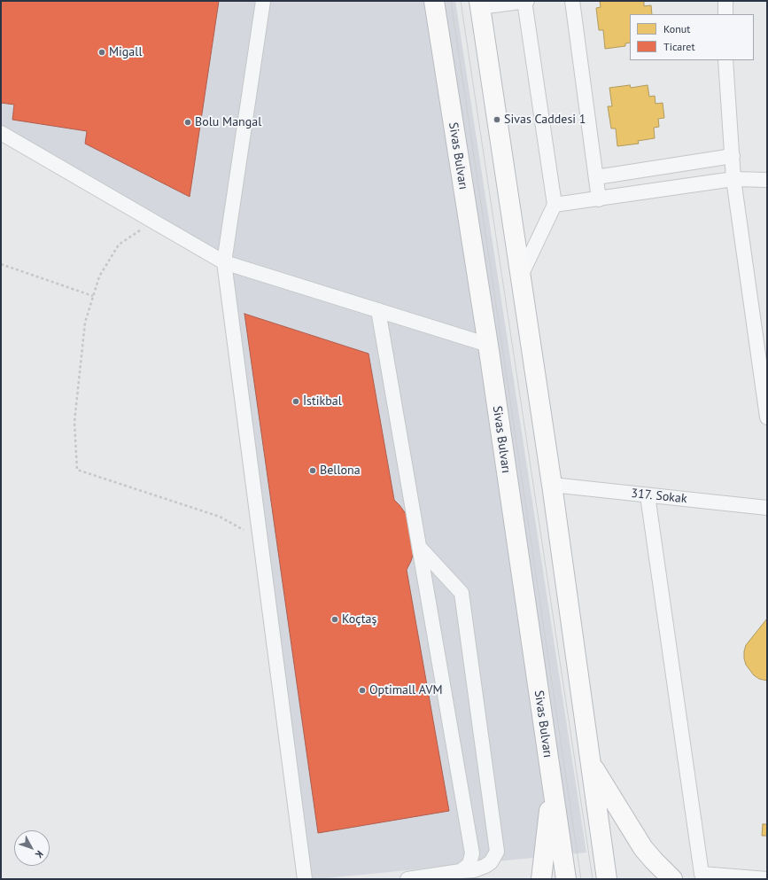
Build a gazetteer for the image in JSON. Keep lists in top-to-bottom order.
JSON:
{
  "streets": {
    "highway": ["Sivas Bulvarı"],
    "street": ["317. Sokak"]
  },
  "places": [
    "Migall",
    "Sivas Caddesi 1",
    "Bolu Mangal",
    "İstikbal",
    "Bellona",
    "Koçtaş",
    "Optimall AVM"
  ],
  "legend": ["Konut", "Ticaret"],
  "north": "bottom right"
}
